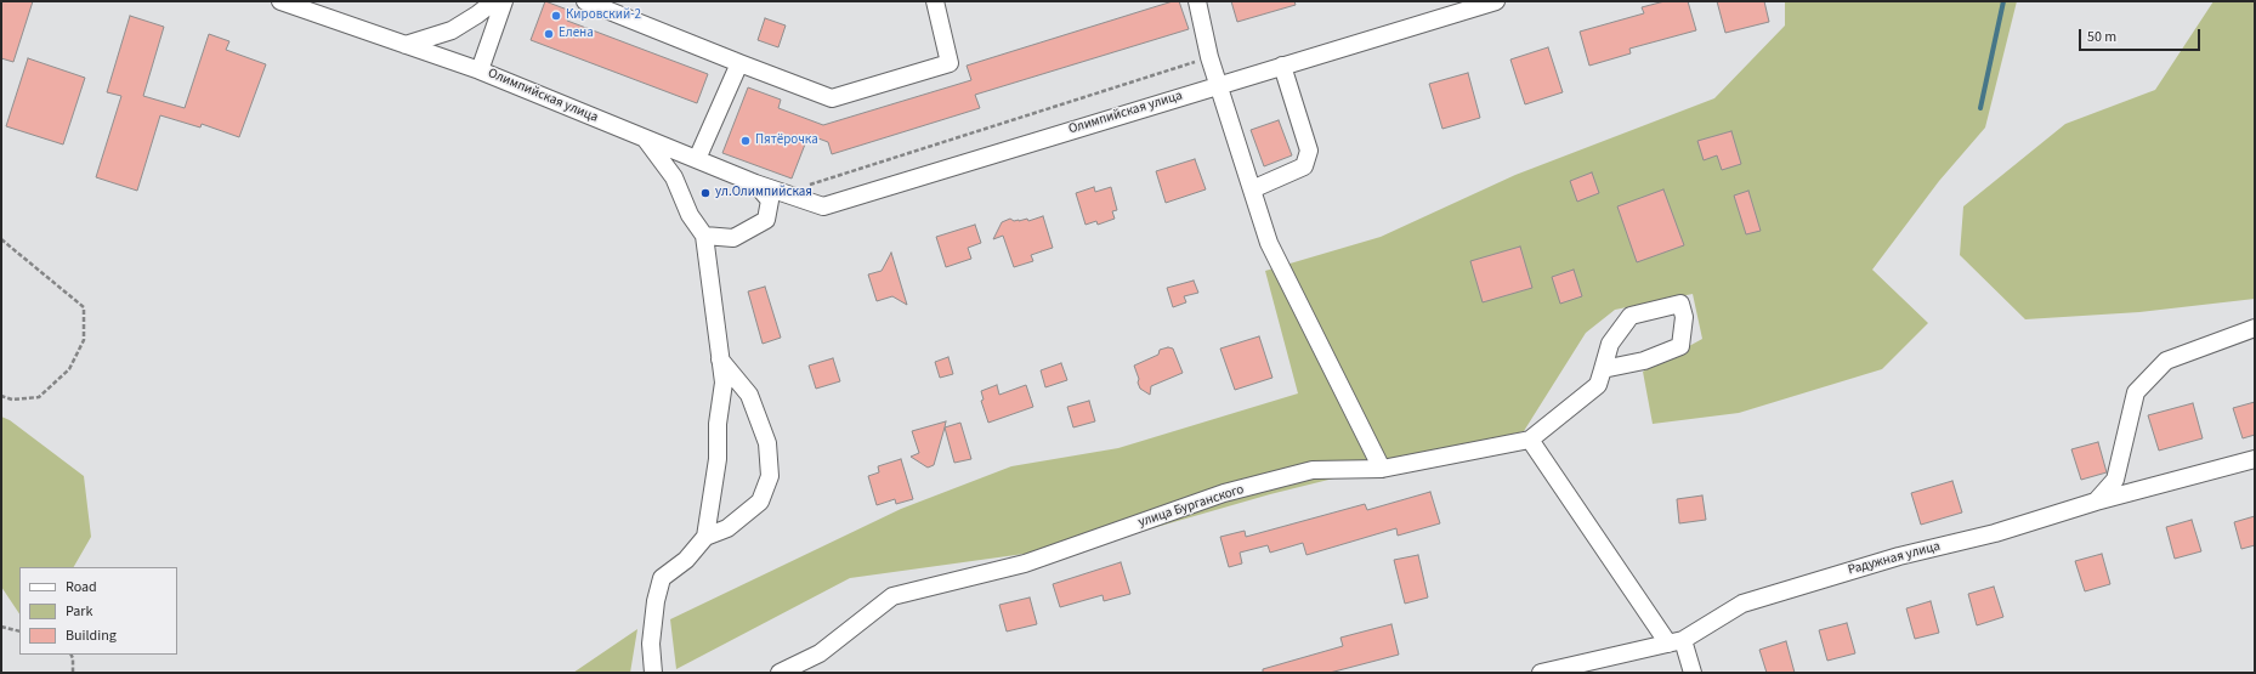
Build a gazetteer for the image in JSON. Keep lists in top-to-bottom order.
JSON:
{
  "streets": {
    "street": ["Олимпийская улица", "улица Бурганского", "Радужная улица"]
  },
  "places": [
    "Кировский-2",
    "Елена",
    "Пятёрочка",
    "ул.Олимпийская"
  ],
  "legend": ["Road", "Park", "Building"],
  "scale_bar": "50 m"
}
